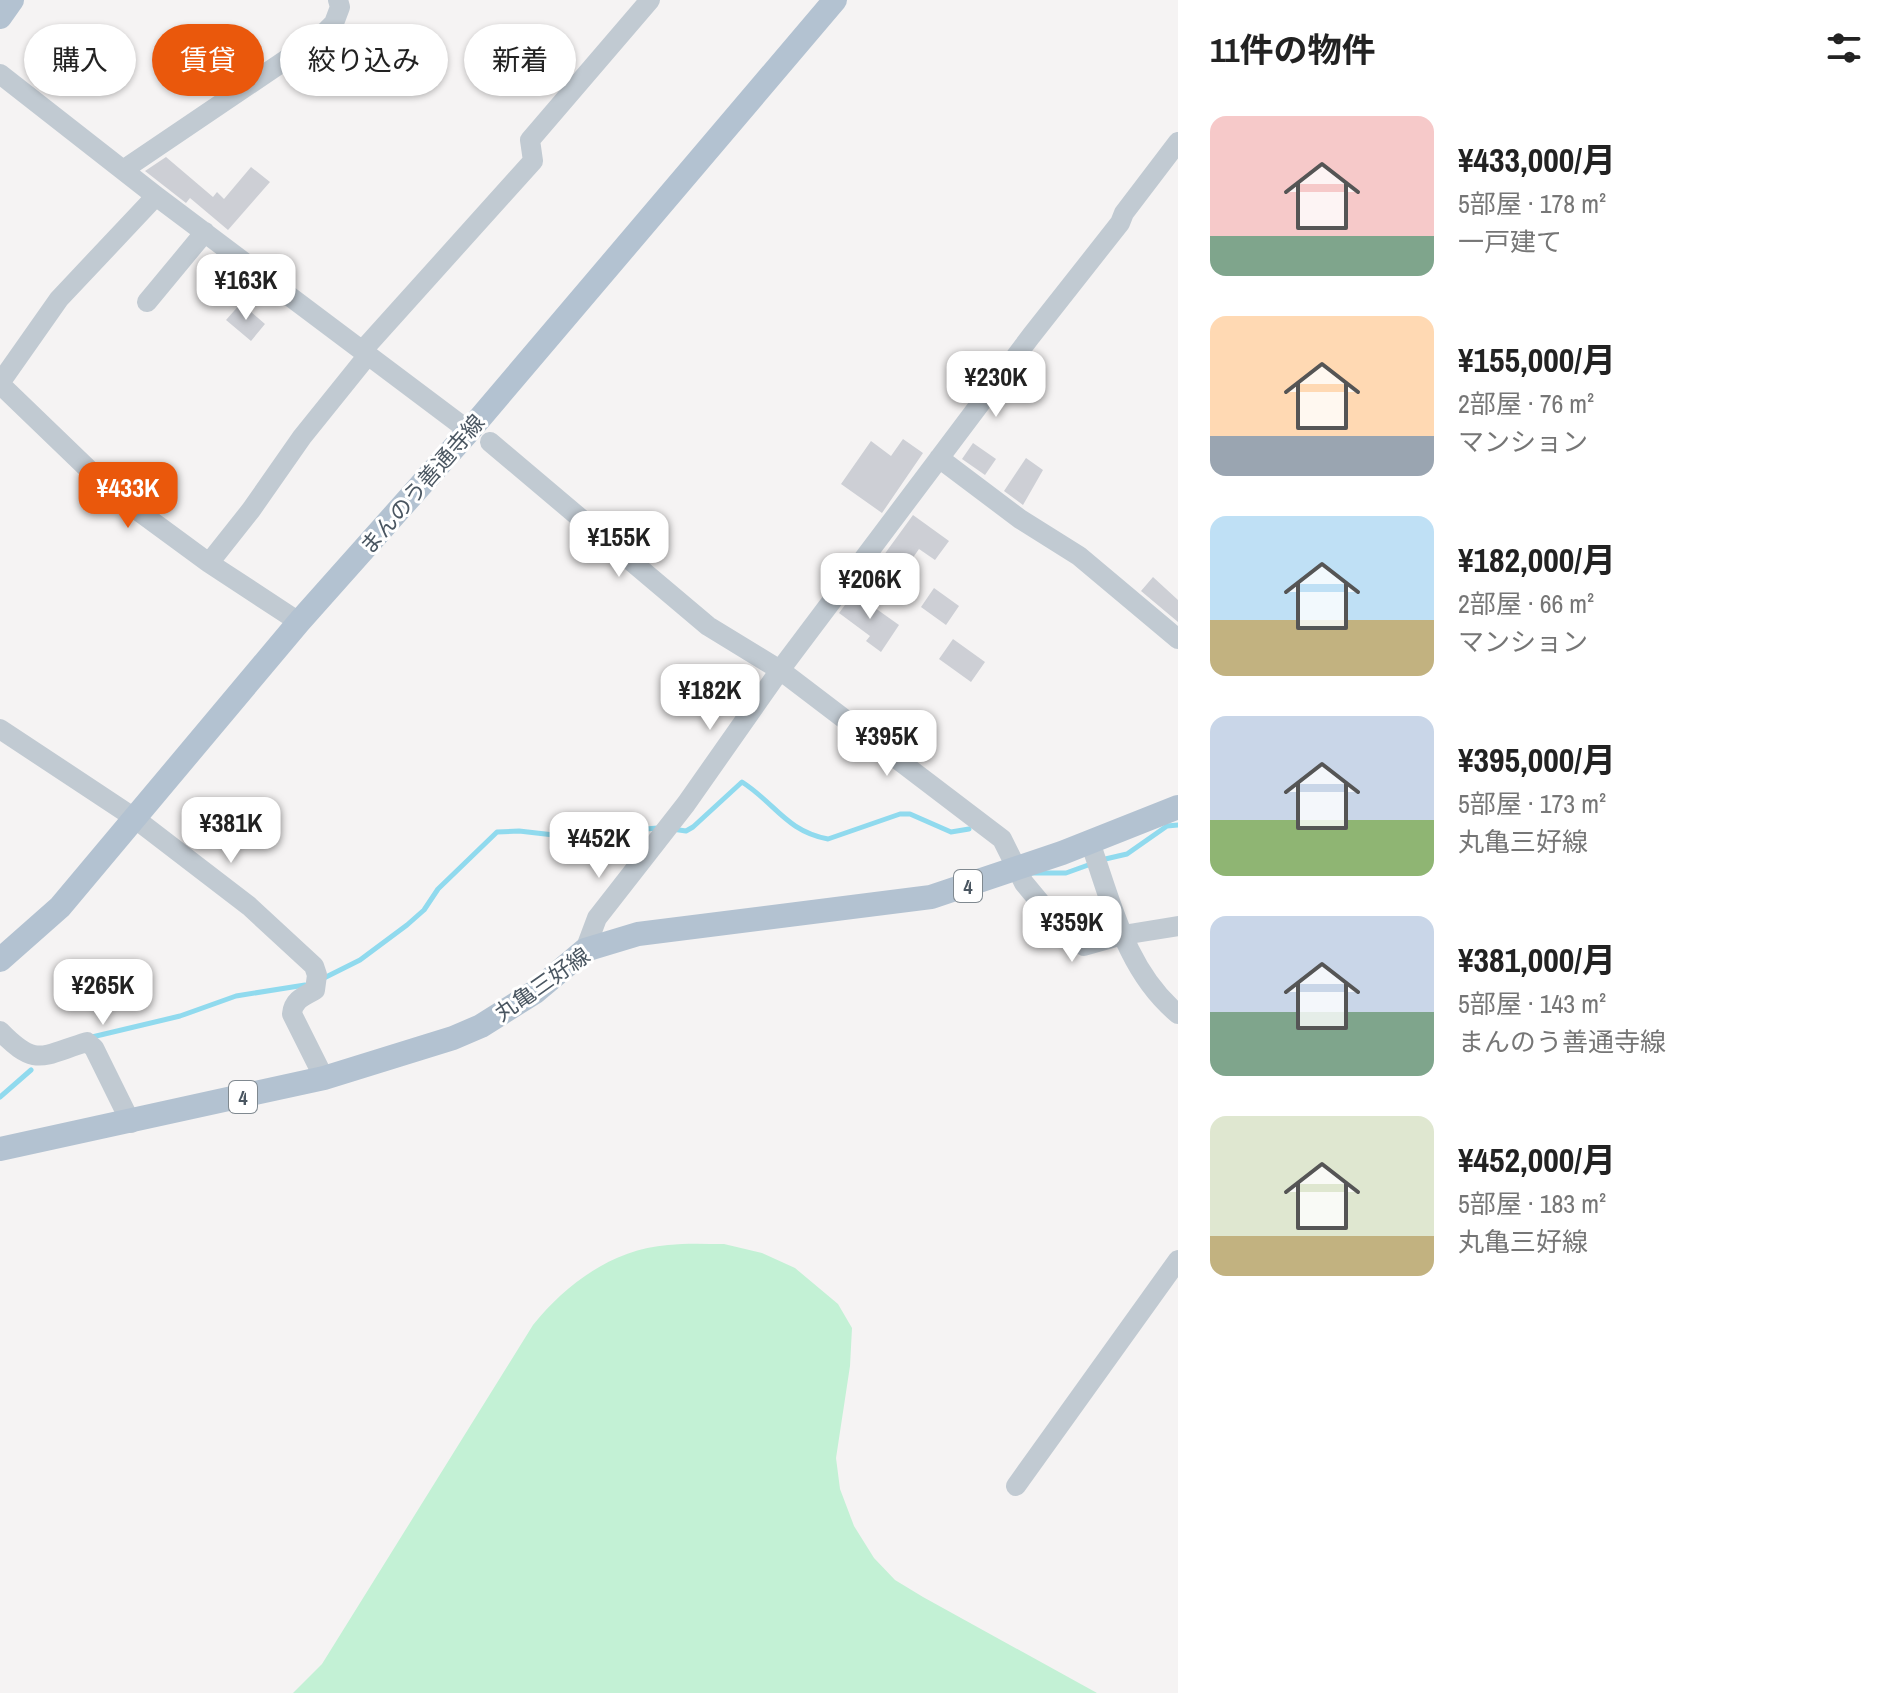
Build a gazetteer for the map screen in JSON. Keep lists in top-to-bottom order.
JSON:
{
  "streets": {
    "main road": ["まんのう善通寺線", "4", "丸亀三好線"]
  },
  "page": {
    "heading": "11件の物件",
    "chip": [
      "購入",
      "賃貸",
      "絞り込み",
      "新着"
    ],
    "list": [
      {
        "name": "¥433,000/月",
        "note": "5部屋 · 178 m² · 一戸建て"
      },
      {
        "name": "¥155,000/月",
        "note": "2部屋 · 76 m² · マンション"
      },
      {
        "name": "¥182,000/月",
        "note": "2部屋 · 66 m² · マンション"
      },
      {
        "name": "¥395,000/月",
        "note": "5部屋 · 173 m² · 丸亀三好線"
      },
      {
        "name": "¥381,000/月",
        "note": "5部屋 · 143 m² · まんのう善通寺線"
      },
      {
        "name": "¥452,000/月",
        "note": "5部屋 · 183 m² · 丸亀三好線"
      }
    ],
    "price": [
      "¥163K",
      "¥230K",
      "¥433K",
      "¥155K",
      "¥206K",
      "¥182K",
      "¥395K",
      "¥381K",
      "¥452K",
      "¥359K",
      "¥265K"
    ]
  }
}
